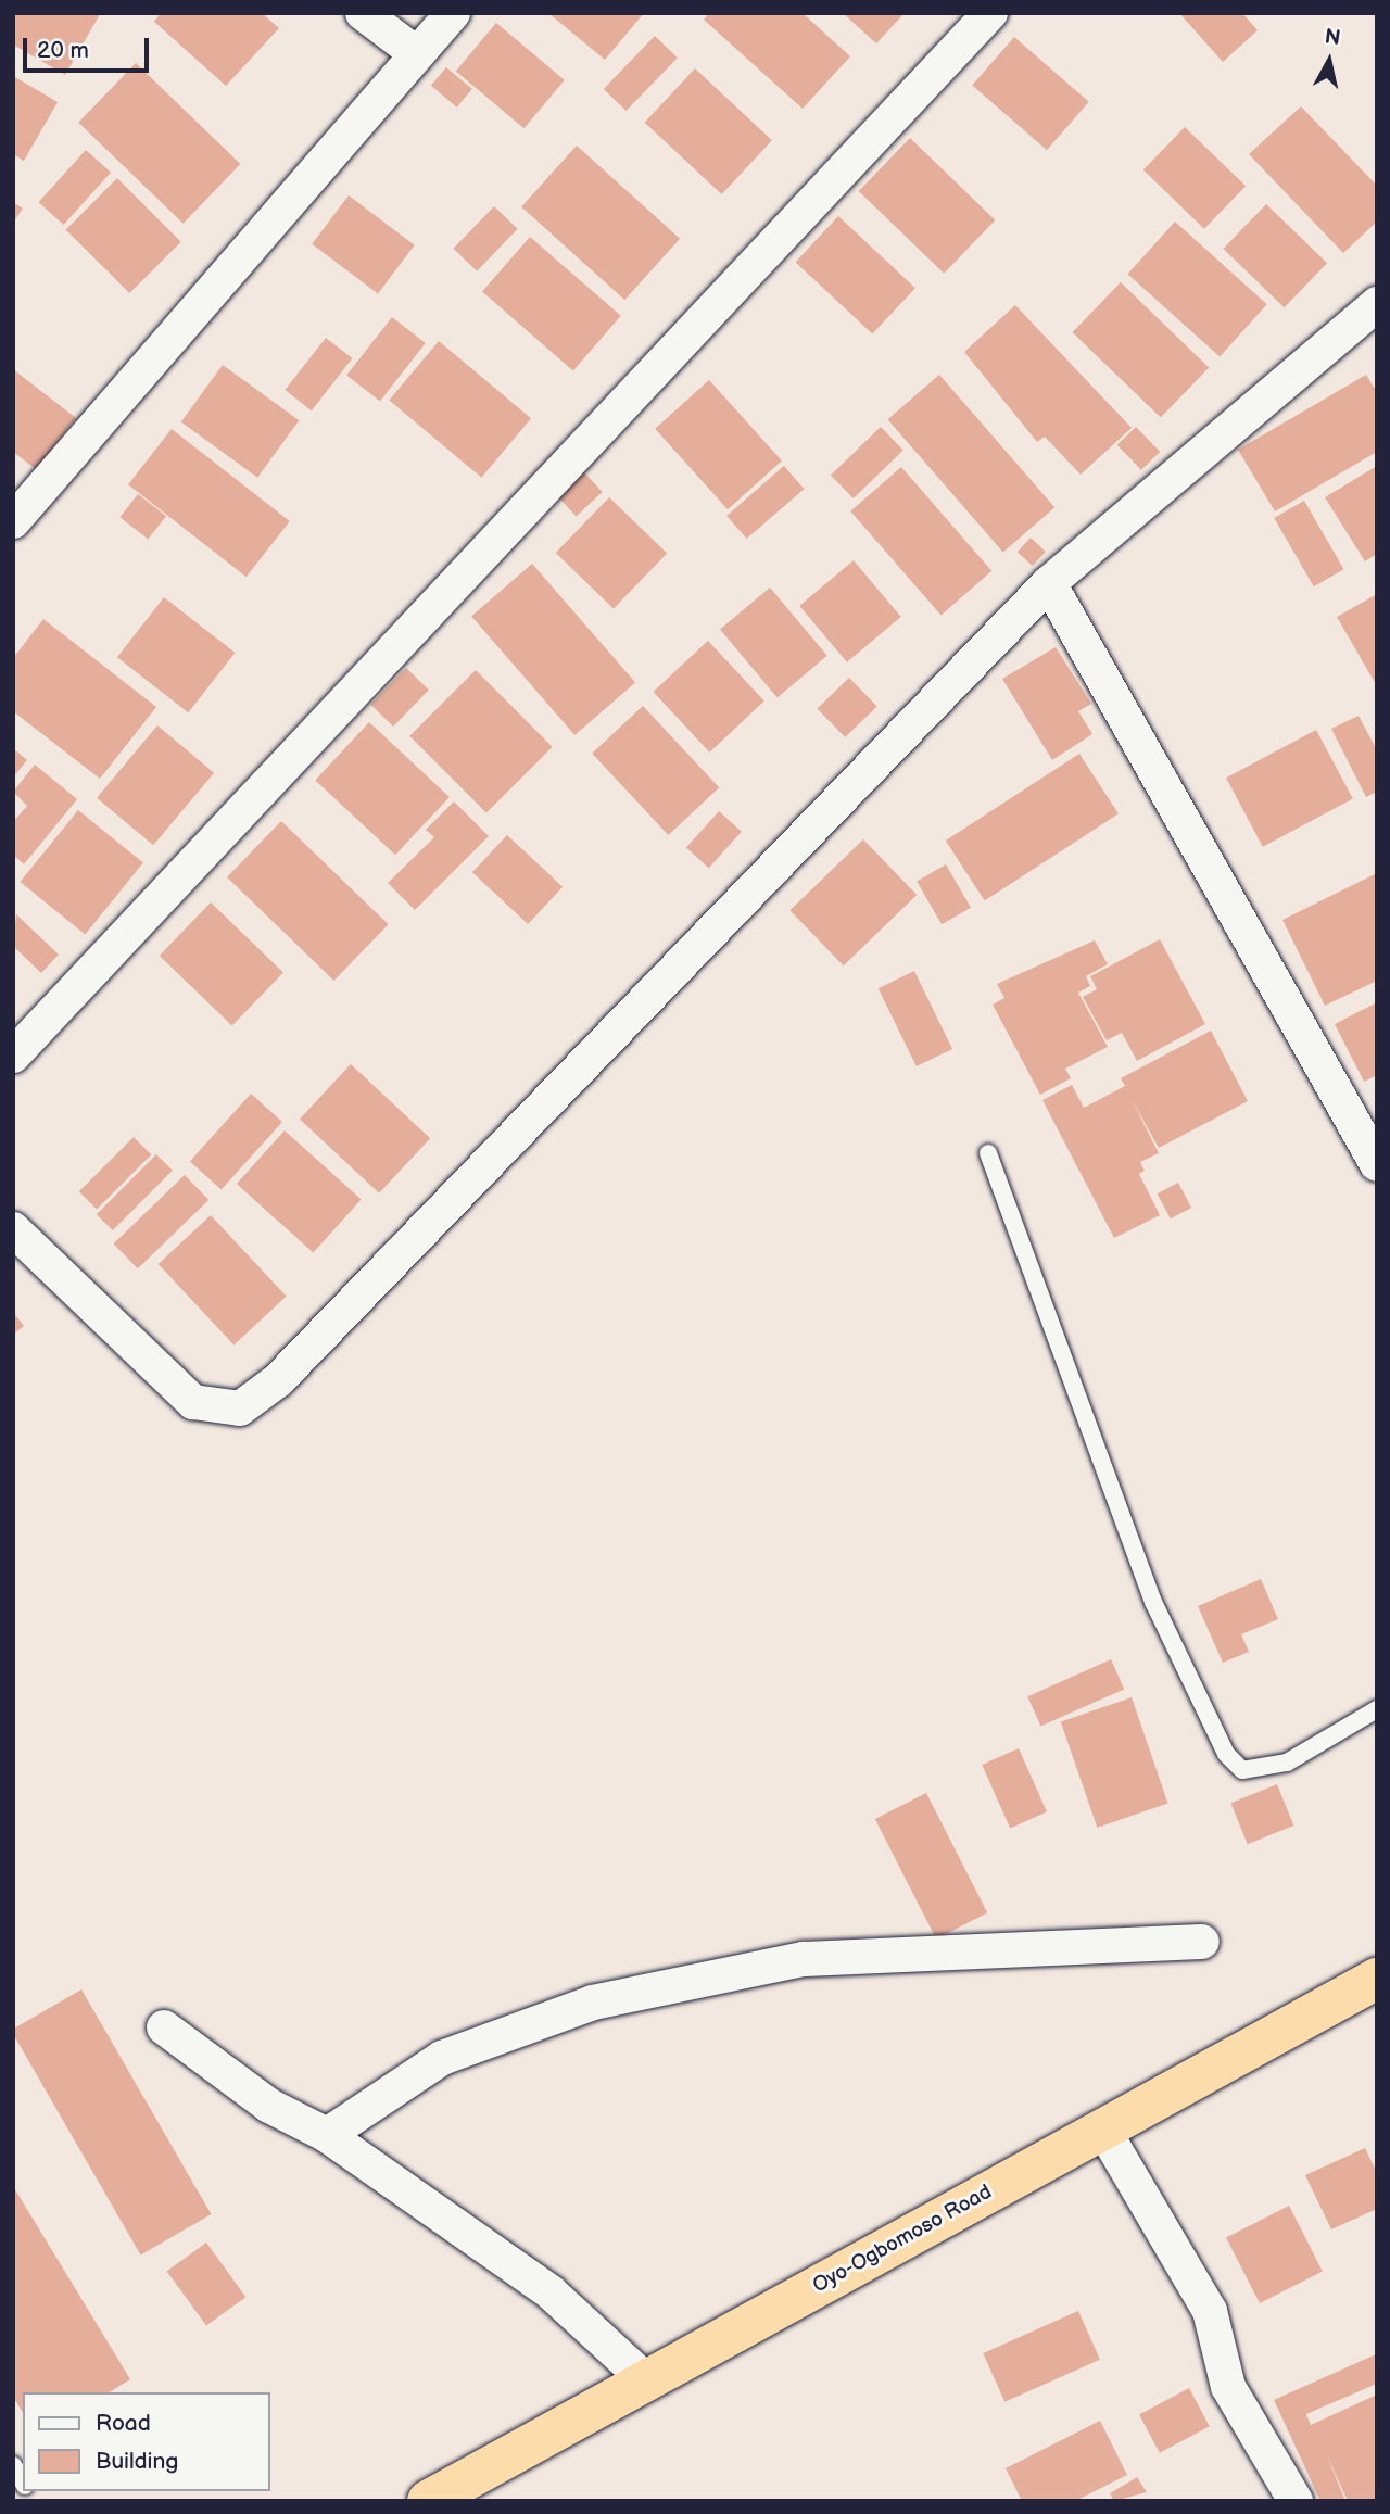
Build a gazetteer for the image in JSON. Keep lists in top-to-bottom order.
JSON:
{
  "streets": {
    "highway": ["Oyo-Ogbomoso Road"]
  },
  "legend": ["Road", "Building"],
  "scale_bar": "20 m",
  "north": "top"
}
